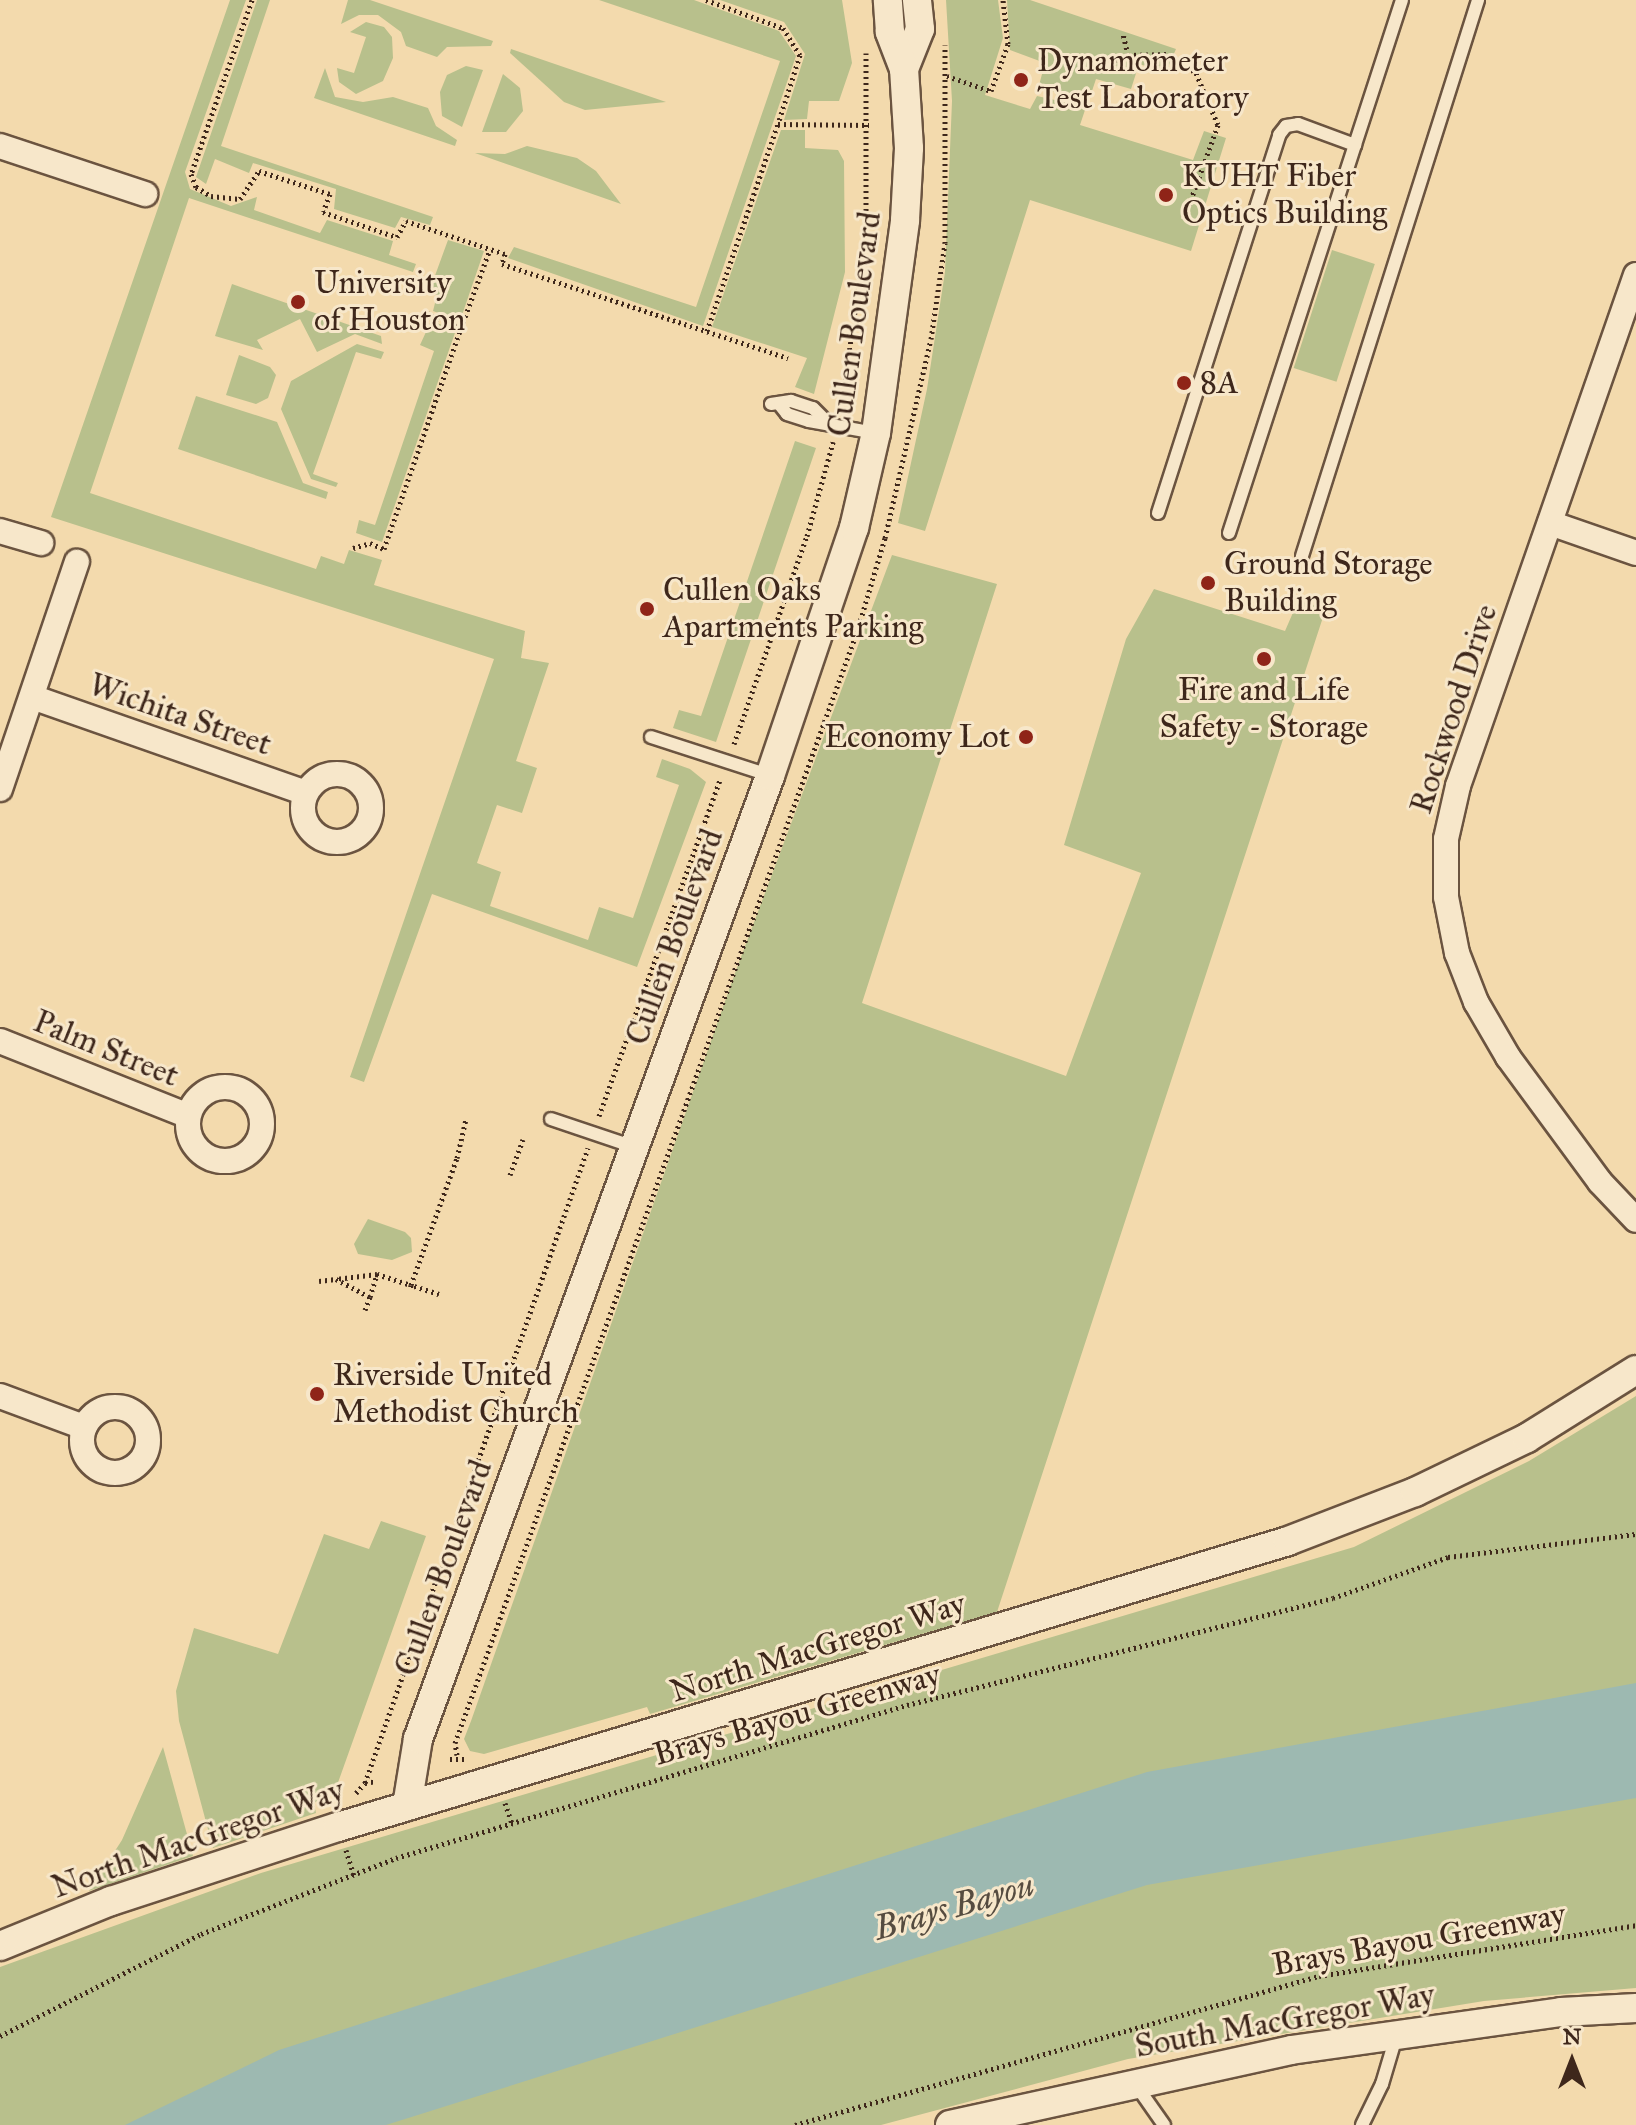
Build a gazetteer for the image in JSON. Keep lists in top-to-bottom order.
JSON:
{
  "streets": {
    "street": [
      "Cullen Boulevard",
      "Rockwood Drive",
      "Wichita Street",
      "Palm Street",
      "North MacGregor Way",
      "South MacGregor Way"
    ],
    "path": ["Brays Bayou Greenway"]
  },
  "crossings": [
    ["Cullen Boulevard", "North MacGregor Way"]
  ],
  "water": ["Brays Bayou"],
  "places": [
    "Dynamometer Test Laboratory",
    "KUHT Fiber Optics Building",
    "University of Houston",
    "8A",
    "Ground Storage Building",
    "Cullen Oaks Apartments Parking",
    "Fire and Life Safety - Storage",
    "Economy Lot",
    "Riverside United Methodist Church"
  ],
  "north": "top"
}
